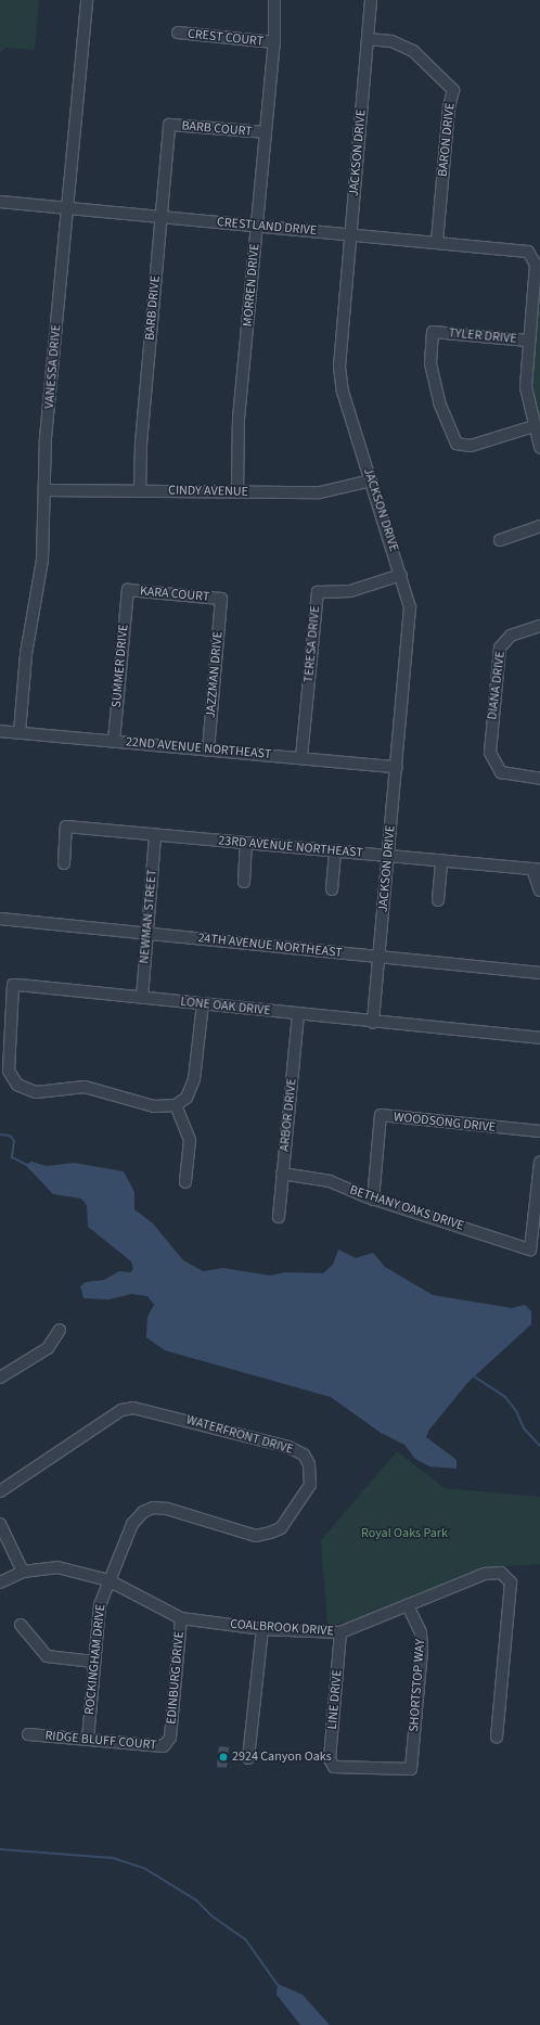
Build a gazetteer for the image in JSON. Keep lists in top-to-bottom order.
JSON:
{
  "streets": {
    "street": [
      "CREST COURT",
      "BARB COURT",
      "BARON DRIVE",
      "JACKSON DRIVE",
      "CRESTLAND DRIVE",
      "MORREN DRIVE",
      "BARB DRIVE",
      "TYLER DRIVE",
      "VANESSA DRIVE",
      "CINDY AVENUE",
      "KARA COURT",
      "TERESA DRIVE",
      "SUMMER DRIVE",
      "JAZZMAN DRIVE",
      "DIANA DRIVE",
      "22ND AVENUE NORTHEAST",
      "23RD AVENUE NORTHEAST",
      "NEWMAN STREET",
      "24TH AVENUE NORTHEAST",
      "LONE OAK DRIVE",
      "ARBOR DRIVE",
      "WOODSONG DRIVE",
      "BETHANY OAKS DRIVE",
      "WATERFRONT DRIVE",
      "COALBROOK DRIVE",
      "ROCKINGHAM DRIVE",
      "EDINBURG DRIVE",
      "SHORTSTOP WAY",
      "LINE DRIVE",
      "RIDGE BLUFF COURT"
    ]
  },
  "crossings": [
    ["CREST COURT", "MORREN DRIVE"],
    ["BARB COURT", "MORREN DRIVE"],
    ["BARB COURT", "BARB DRIVE"],
    ["BARON DRIVE", "JACKSON DRIVE"],
    ["BARON DRIVE", "CRESTLAND DRIVE"],
    ["JACKSON DRIVE", "CRESTLAND DRIVE"],
    ["JACKSON DRIVE", "CINDY AVENUE"],
    ["JACKSON DRIVE", "TERESA DRIVE"],
    ["JACKSON DRIVE", "22ND AVENUE NORTHEAST"],
    ["JACKSON DRIVE", "23RD AVENUE NORTHEAST"],
    ["JACKSON DRIVE", "24TH AVENUE NORTHEAST"],
    ["JACKSON DRIVE", "LONE OAK DRIVE"],
    ["CRESTLAND DRIVE", "MORREN DRIVE"],
    ["CRESTLAND DRIVE", "BARB DRIVE"],
    ["CRESTLAND DRIVE", "TYLER DRIVE"],
    ["CRESTLAND DRIVE", "VANESSA DRIVE"],
    ["MORREN DRIVE", "CINDY AVENUE"],
    ["BARB DRIVE", "CINDY AVENUE"],
    ["VANESSA DRIVE", "CINDY AVENUE"],
    ["VANESSA DRIVE", "22ND AVENUE NORTHEAST"],
    ["KARA COURT", "SUMMER DRIVE"],
    ["KARA COURT", "JAZZMAN DRIVE"],
    ["TERESA DRIVE", "22ND AVENUE NORTHEAST"],
    ["SUMMER DRIVE", "22ND AVENUE NORTHEAST"],
    ["JAZZMAN DRIVE", "22ND AVENUE NORTHEAST"],
    ["23RD AVENUE NORTHEAST", "NEWMAN STREET"],
    ["NEWMAN STREET", "24TH AVENUE NORTHEAST"],
    ["NEWMAN STREET", "LONE OAK DRIVE"],
    ["LONE OAK DRIVE", "ARBOR DRIVE"],
    ["ARBOR DRIVE", "BETHANY OAKS DRIVE"],
    ["WOODSONG DRIVE", "BETHANY OAKS DRIVE"],
    ["WATERFRONT DRIVE", "COALBROOK DRIVE"],
    ["WATERFRONT DRIVE", "ROCKINGHAM DRIVE"],
    ["COALBROOK DRIVE", "ROCKINGHAM DRIVE"],
    ["COALBROOK DRIVE", "EDINBURG DRIVE"],
    ["COALBROOK DRIVE", "SHORTSTOP WAY"],
    ["COALBROOK DRIVE", "LINE DRIVE"],
    ["ROCKINGHAM DRIVE", "RIDGE BLUFF COURT"],
    ["EDINBURG DRIVE", "RIDGE BLUFF COURT"],
    ["SHORTSTOP WAY", "LINE DRIVE"]
  ],
  "parks": ["Royal Oaks Park"],
  "places": ["2924 Canyon Oaks"]
}
